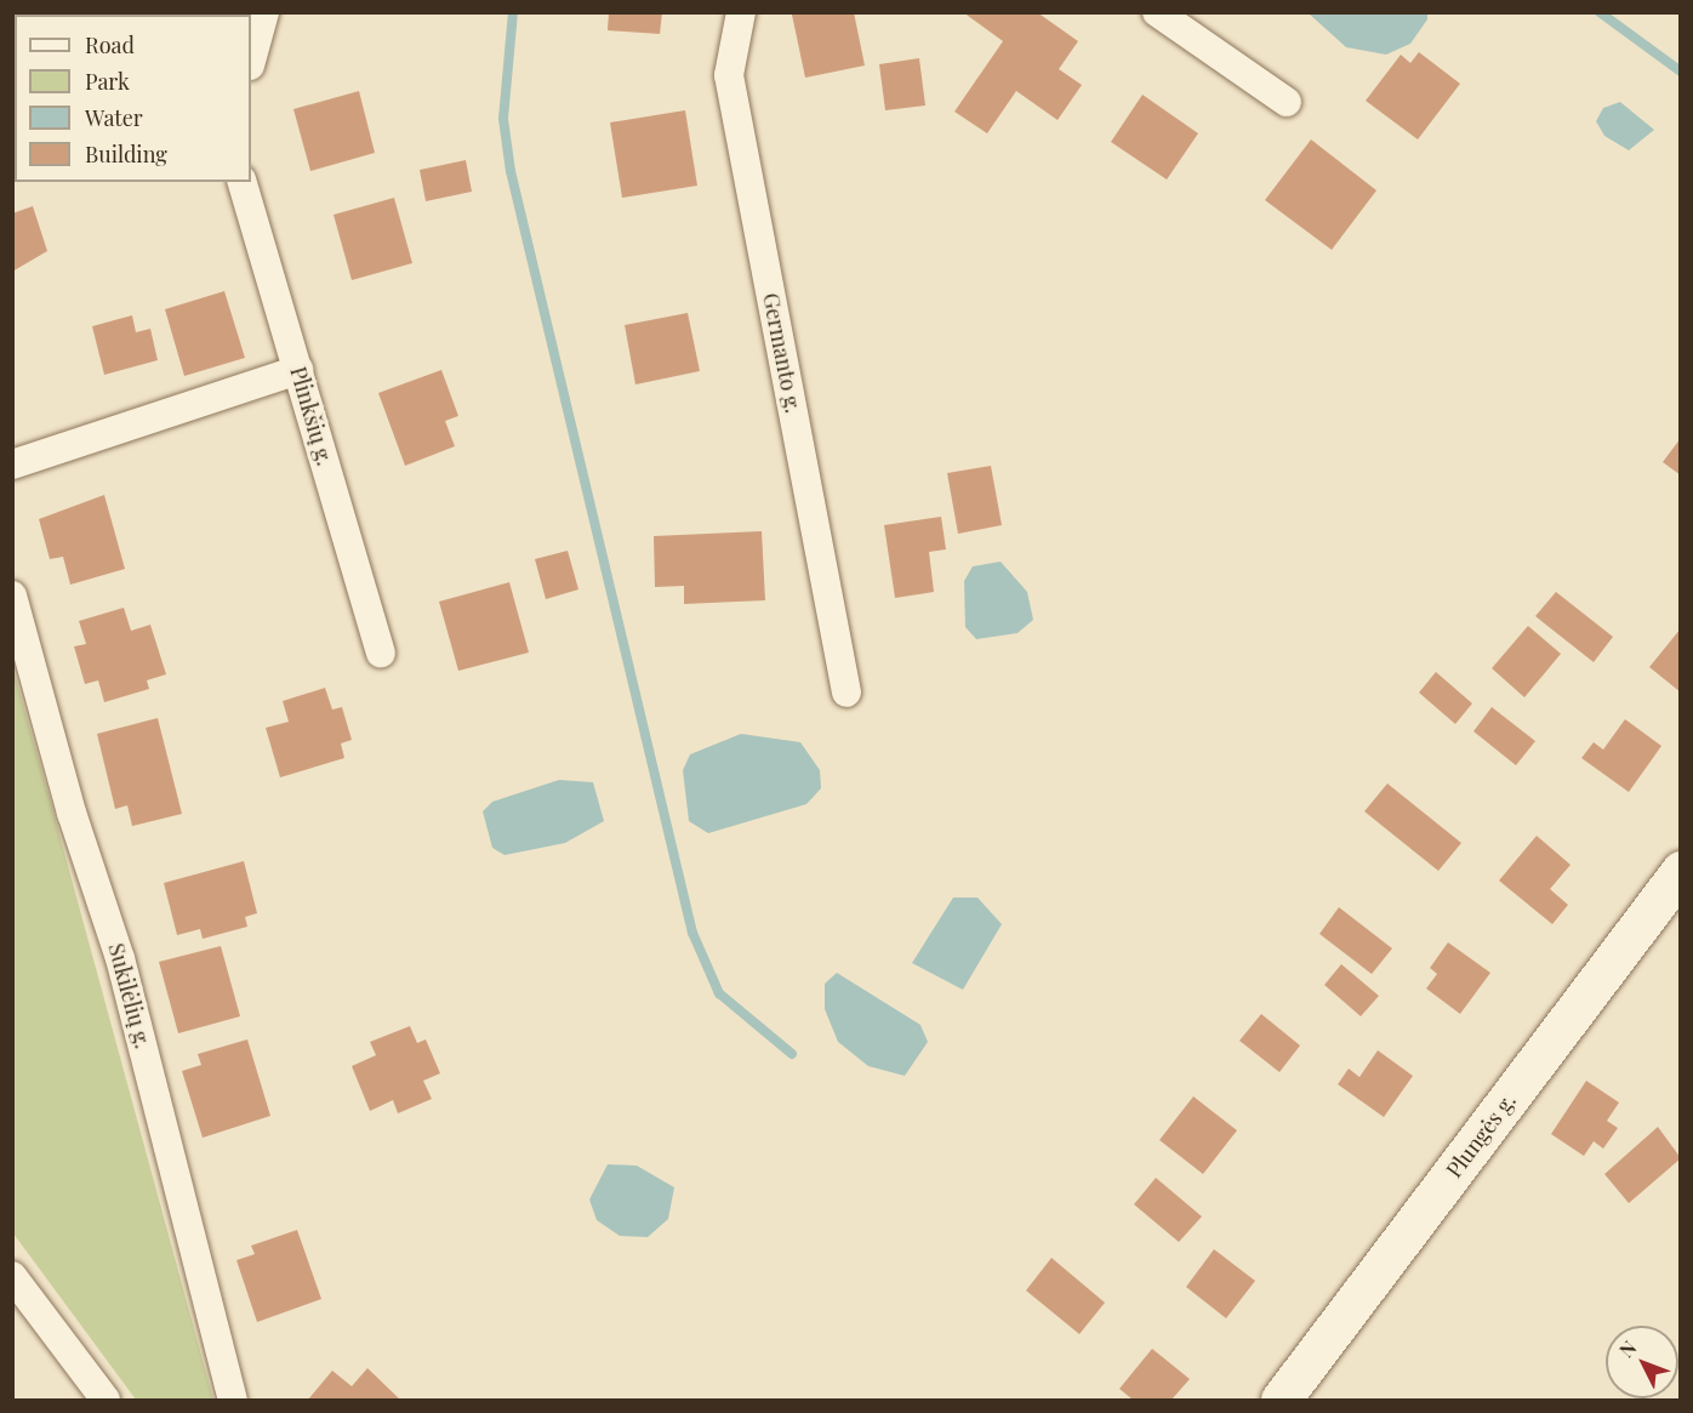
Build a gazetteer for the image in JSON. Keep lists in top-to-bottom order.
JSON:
{
  "streets": {
    "main road": ["Plungės g."],
    "street": ["Germanto g.", "Plinkšių g.", "Sukilėlių g."]
  },
  "legend": [
    "Road",
    "Park",
    "Water",
    "Building"
  ],
  "north": "top left"
}
